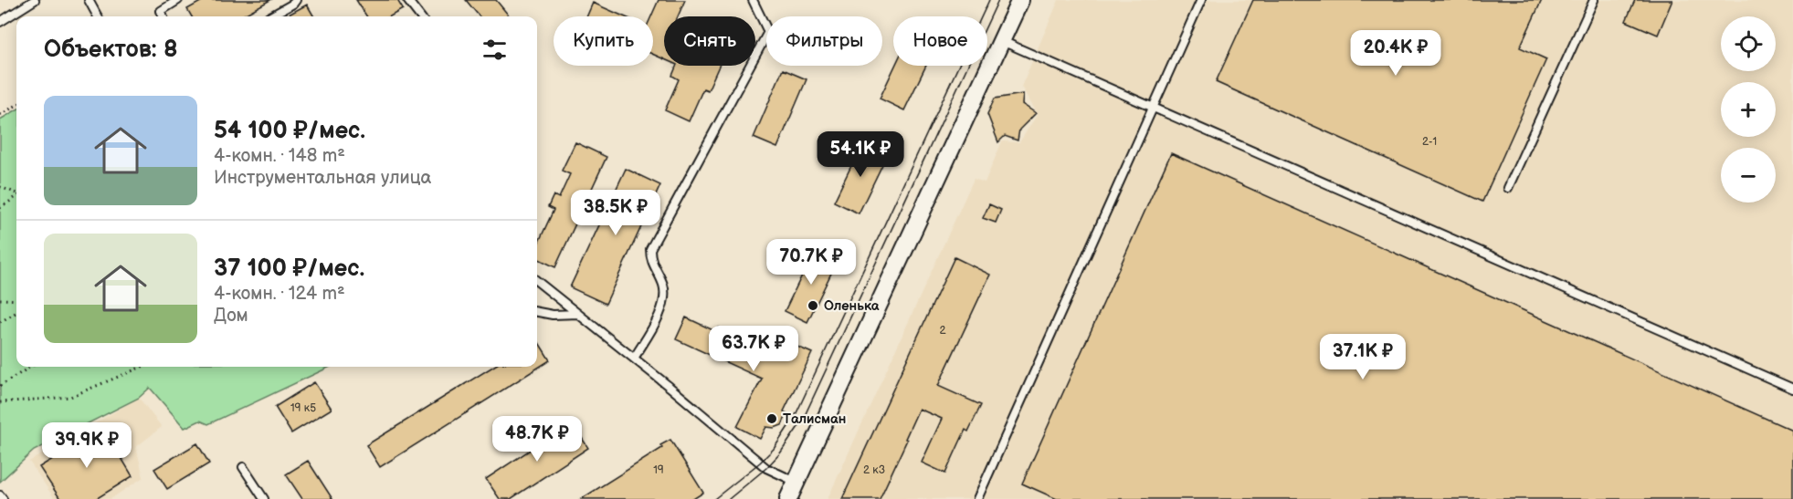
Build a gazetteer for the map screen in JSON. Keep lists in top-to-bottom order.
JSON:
{
  "places": ["Оленька", "Талисман"],
  "house_numbers": [
    "2-1",
    "2",
    "19 к5",
    "19",
    "2 к3"
  ],
  "page": {
    "map_buttons": ["+", "−"],
    "chip": [
      "Купить",
      "Снять",
      "Фильтры",
      "Новое"
    ],
    "heading": "Объектов: 8",
    "price": [
      "20.4K ₽",
      "54.1K ₽",
      "38.5K ₽",
      "70.7K ₽",
      "63.7K ₽",
      "37.1K ₽",
      "48.7K ₽",
      "39.9K ₽"
    ],
    "list": [
      {
        "name": "54 100 ₽/мес.",
        "note": "4-комн. · 148 m² · Инструментальная улица"
      },
      {
        "name": "37 100 ₽/мес.",
        "note": "4-комн. · 124 m² · Дом"
      }
    ]
  }
}
